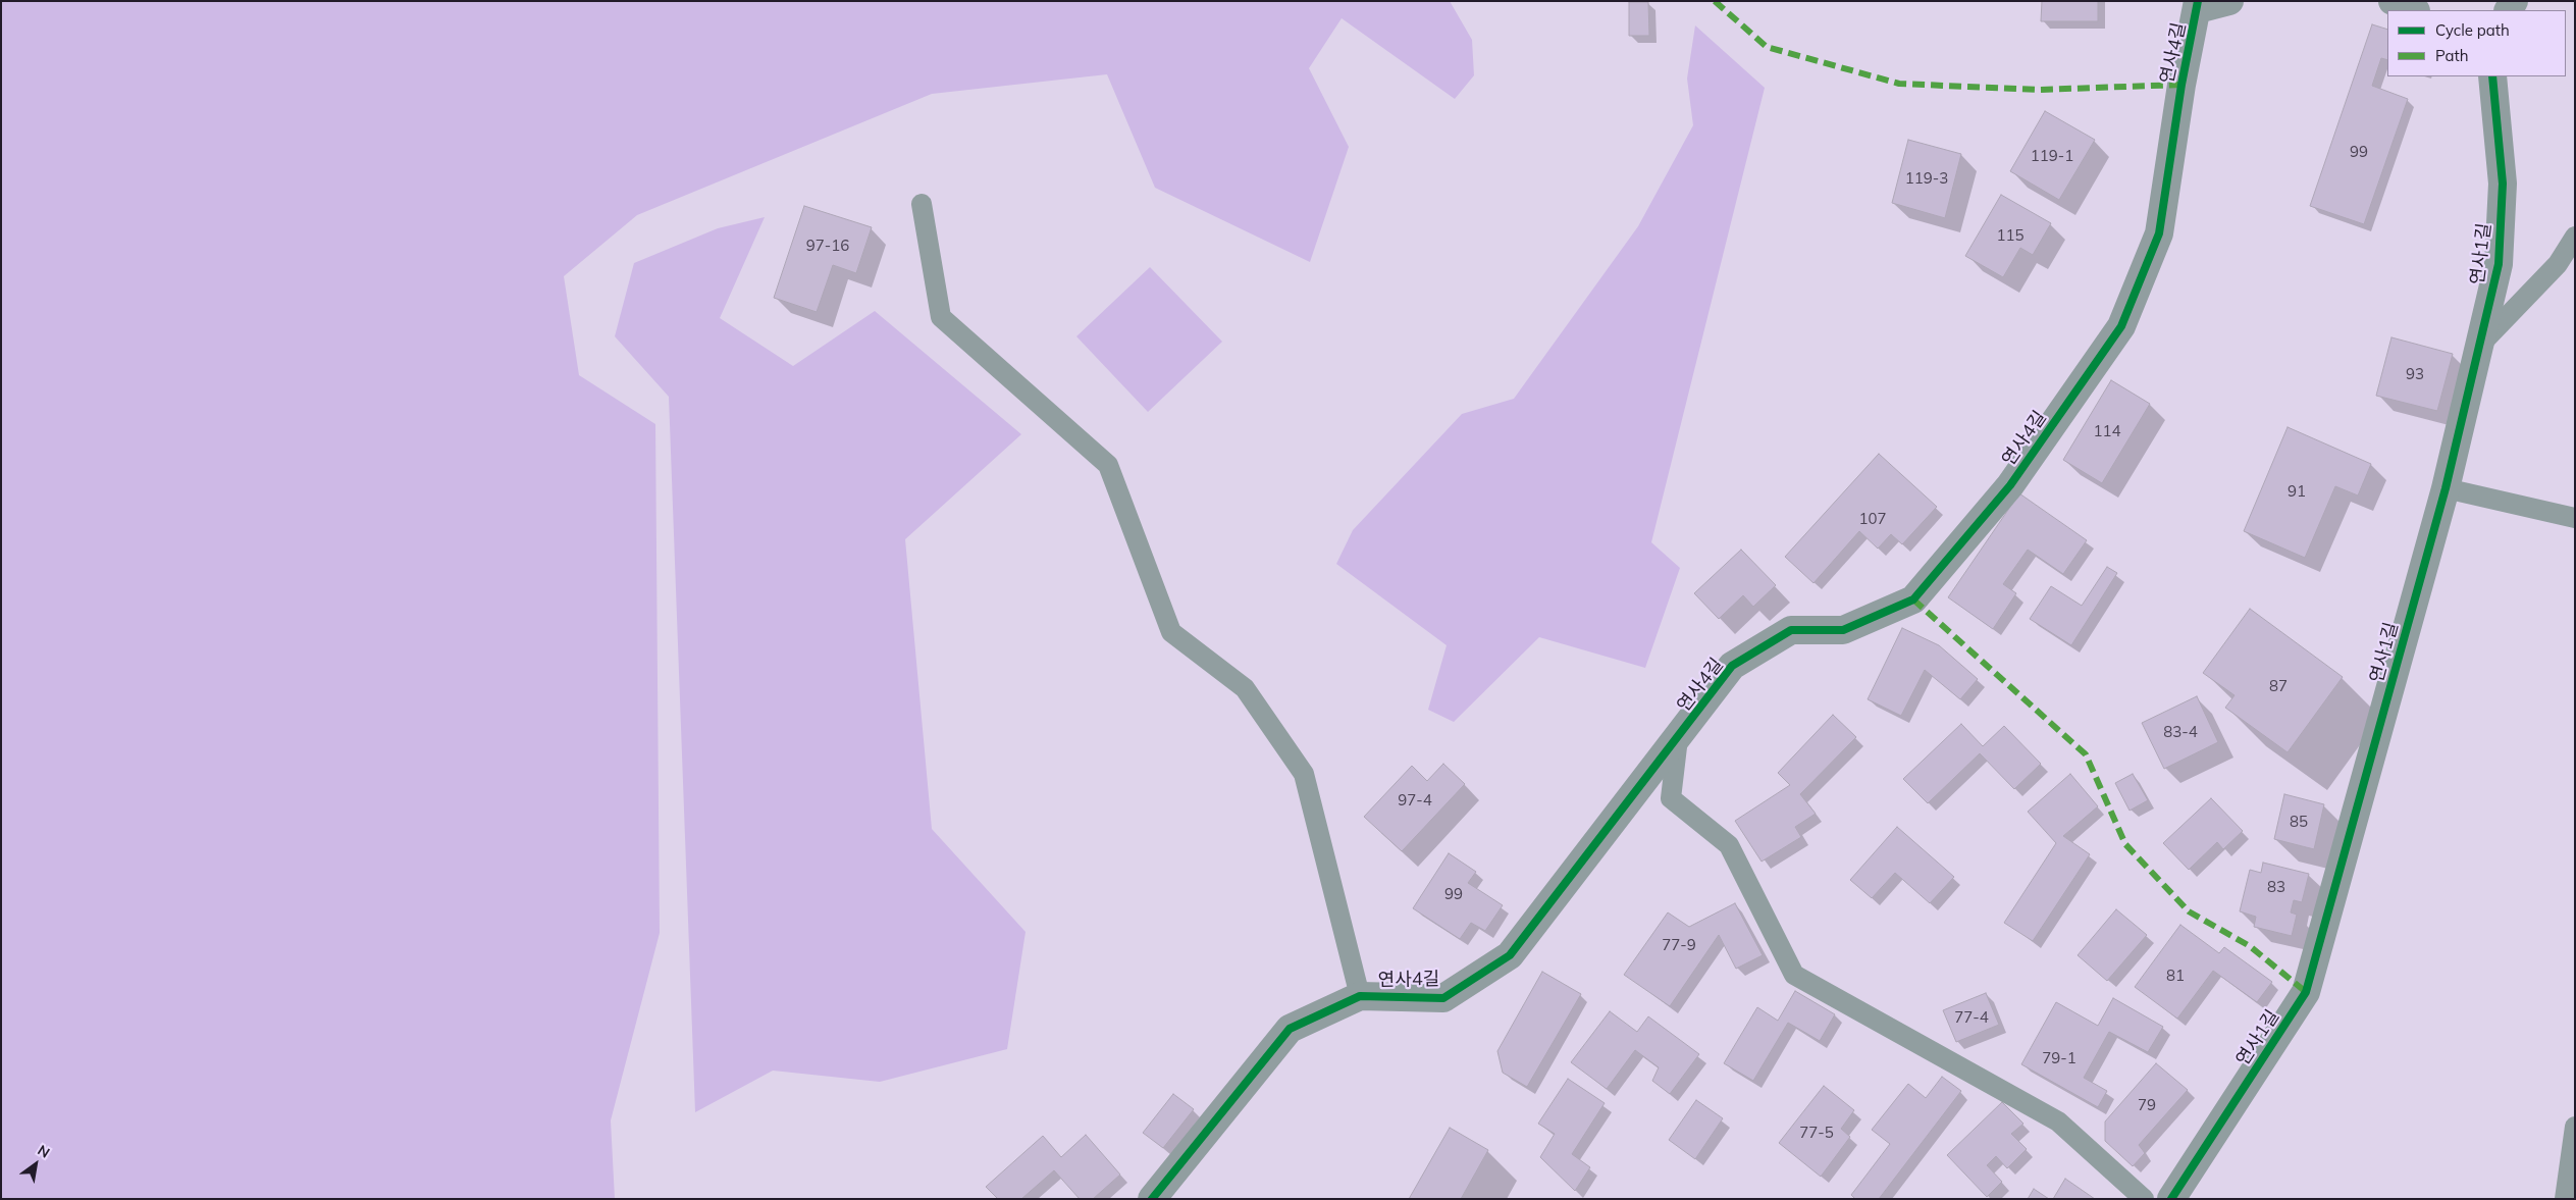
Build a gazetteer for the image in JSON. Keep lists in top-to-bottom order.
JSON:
{
  "streets": {
    "street": ["연사4길", "연사1길"]
  },
  "house_numbers": [
    "99",
    "119-1",
    "119-3",
    "115",
    "97-16",
    "93",
    "114",
    "91",
    "107",
    "87",
    "83-4",
    "97-4",
    "85",
    "83",
    "99",
    "77-9",
    "81",
    "77-4",
    "79-1",
    "79",
    "77-5"
  ],
  "legend": ["Cycle path", "Path"],
  "north": "top right"
}
